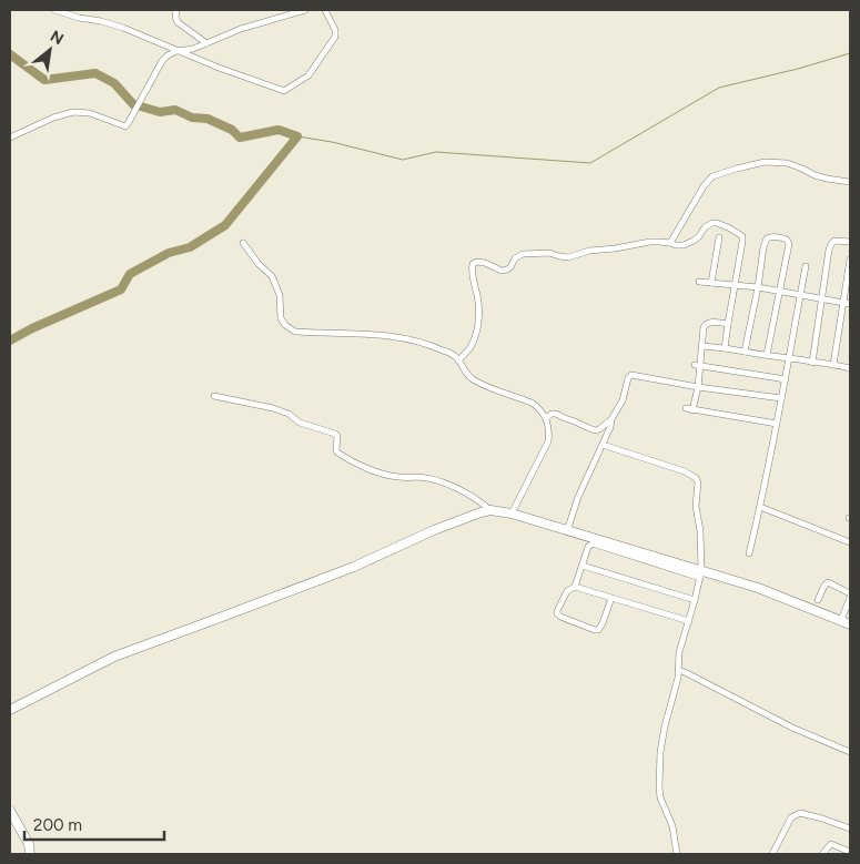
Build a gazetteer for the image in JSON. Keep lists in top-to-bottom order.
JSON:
{
  "scale_bar": "200 m",
  "north": "top right"
}
